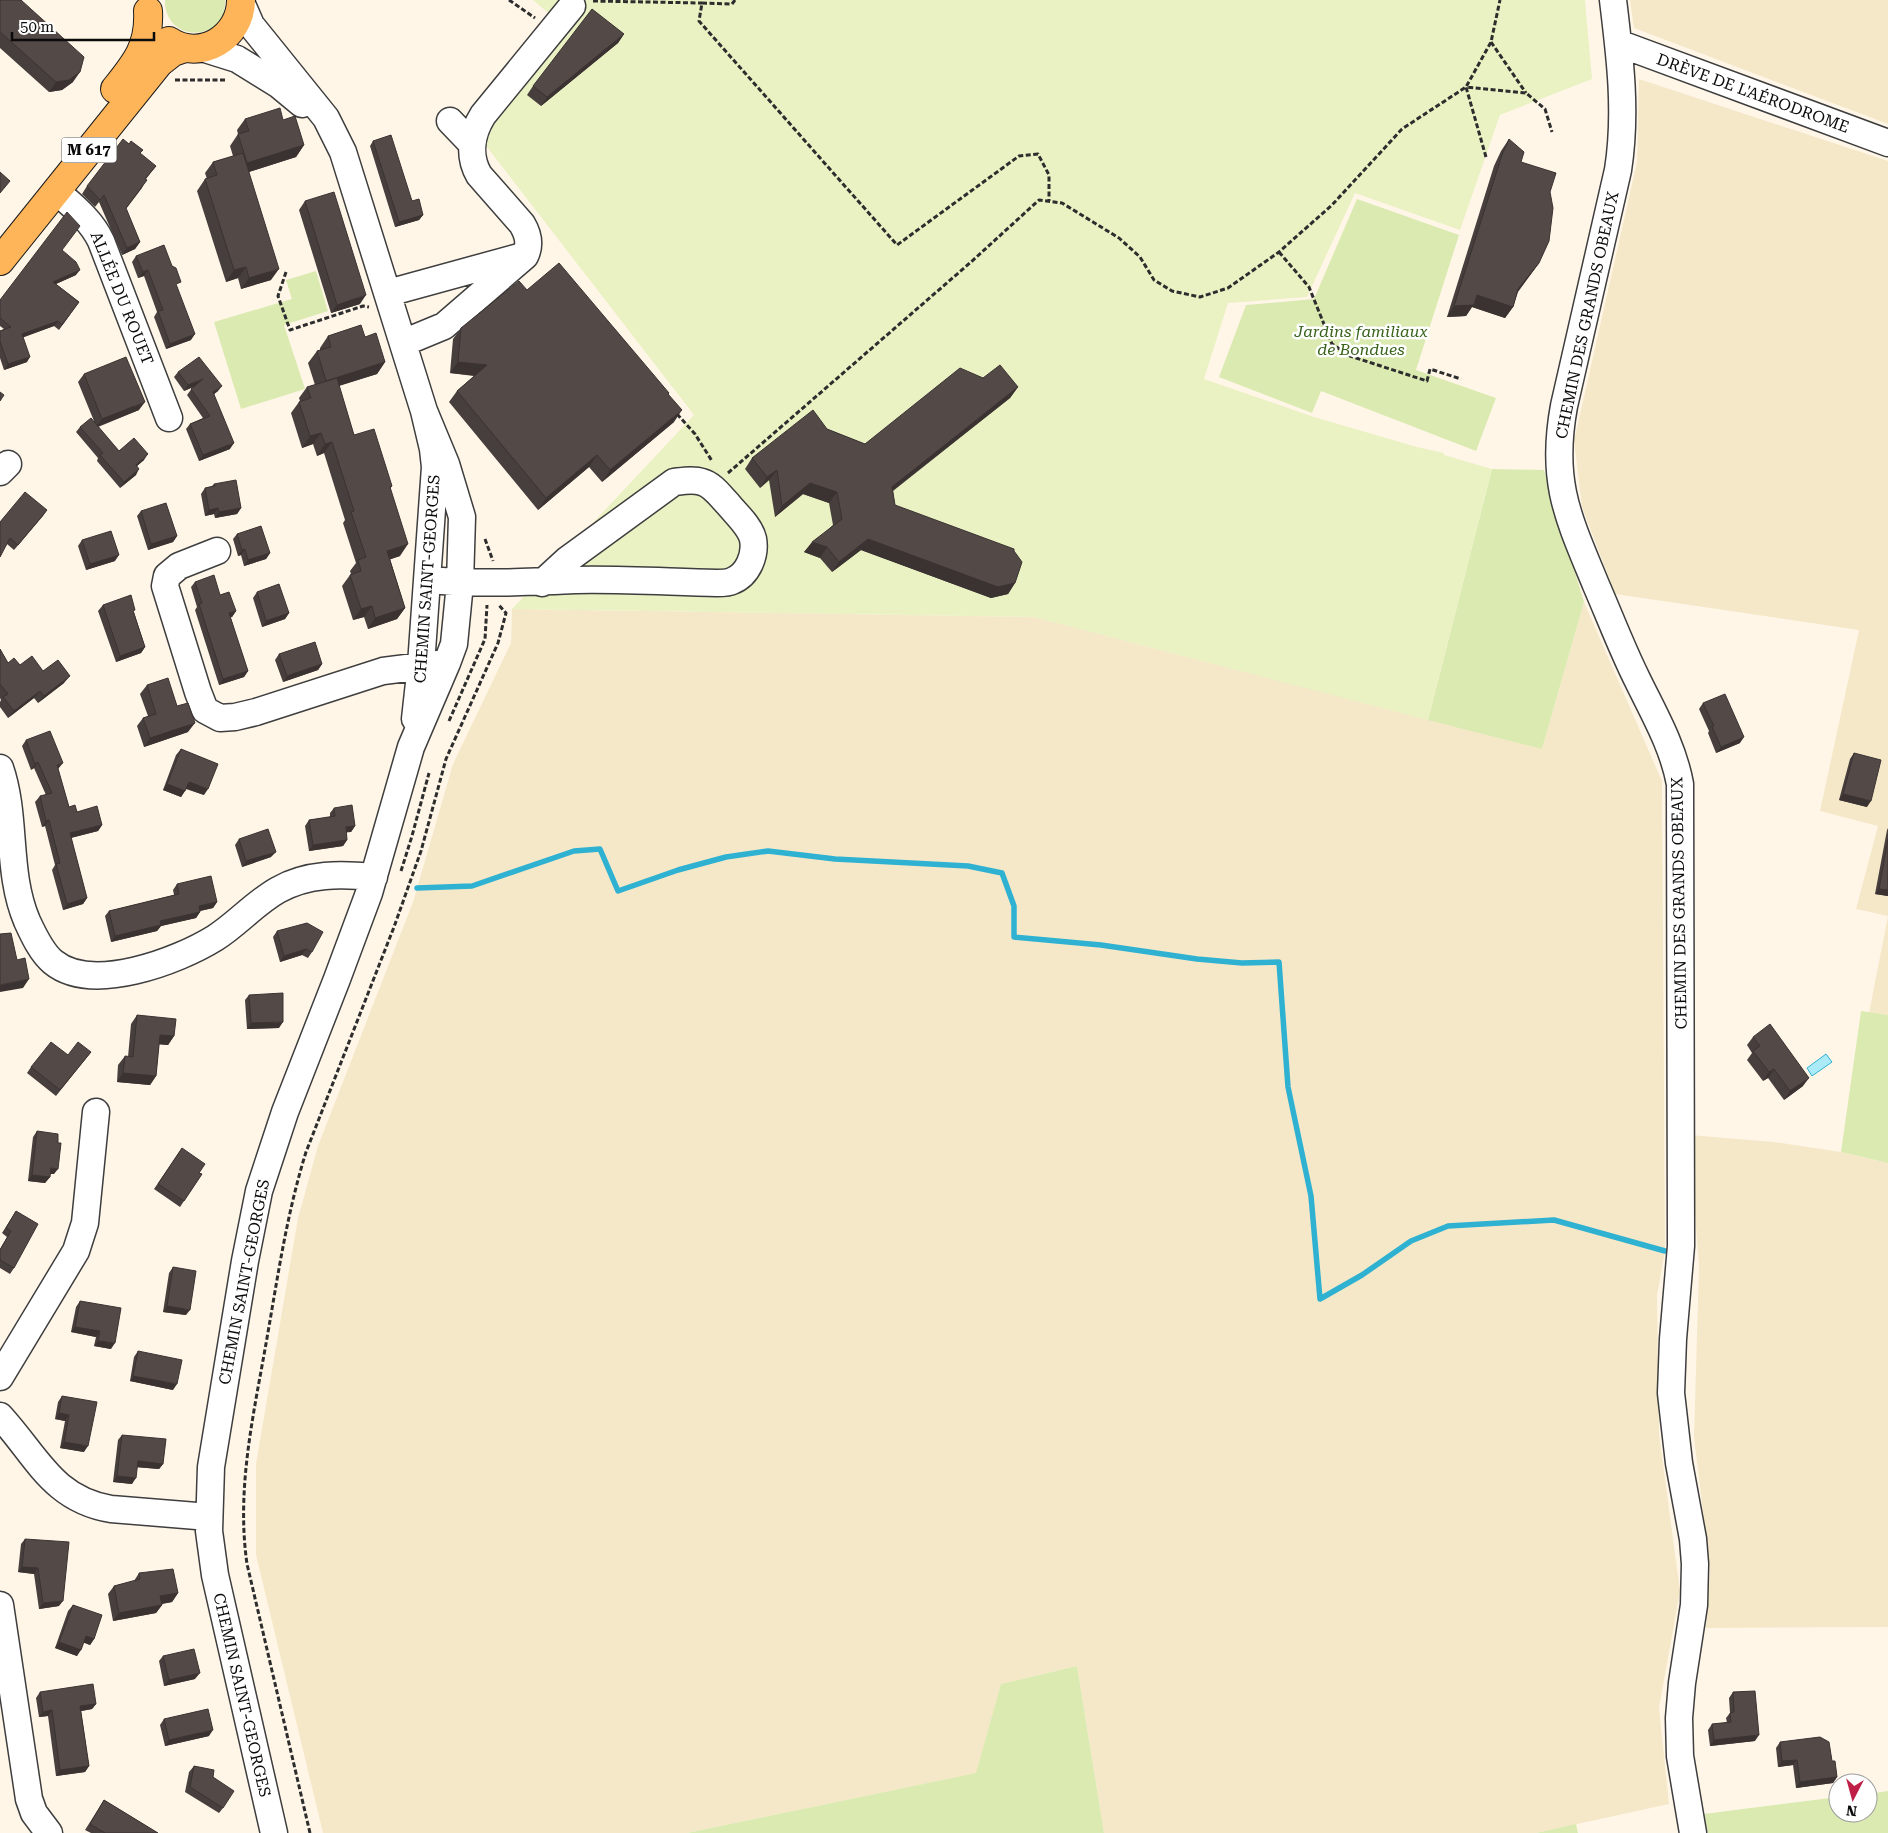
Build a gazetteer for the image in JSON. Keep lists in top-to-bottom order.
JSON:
{
  "streets": {
    "main road": ["M 617"],
    "street": [
      "DRÈVE DE L'AÉRODROME",
      "ALLÉE DU ROUET",
      "CHEMIN DES GRANDS OBEAUX",
      "CHEMIN SAINT-GEORGES"
    ]
  },
  "crossings": [
    ["DRÈVE DE L'AÉRODROME", "CHEMIN DES GRANDS OBEAUX"],
    ["M 617", "ALLÉE DU ROUET"],
    ["M 617", "CHEMIN SAINT-GEORGES"]
  ],
  "parks": ["Jardins familiaux de Bondues"],
  "scale_bar": "50 m",
  "north": "bottom"
}
